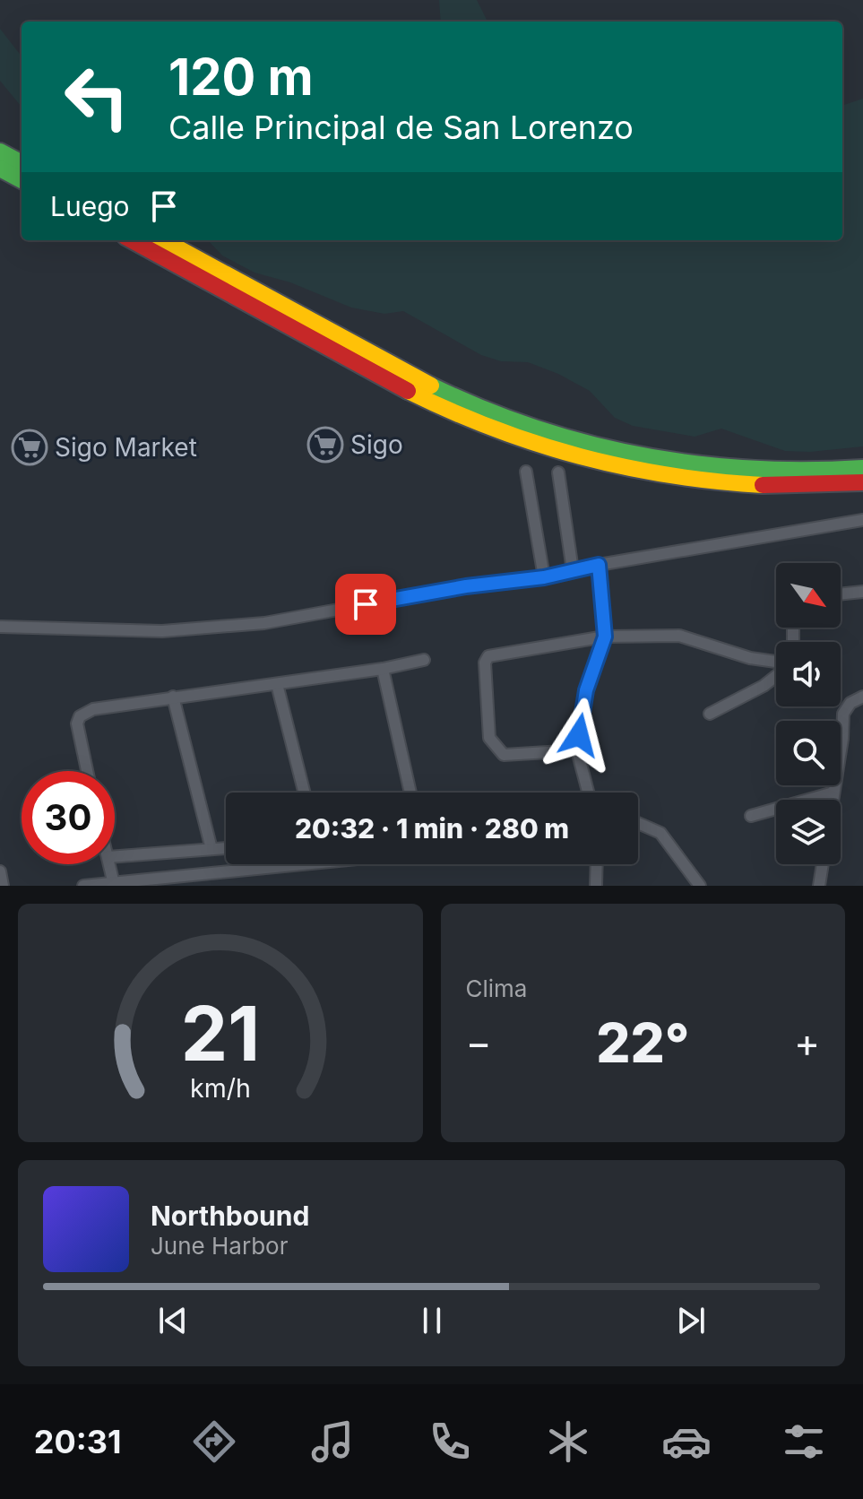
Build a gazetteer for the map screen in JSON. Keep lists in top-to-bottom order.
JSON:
{
  "places": {
    "supermarket": ["Sigo", "Sigo Market"]
  },
  "north": "bottom right",
  "page": {
    "turn": ["120 m", "Calle Principal de San Lorenzo"],
    "then": "Luego",
    "limit": "30",
    "trip": "20:32 · 1 min · 280 m",
    "tile": "Clima",
    "heat": ["−", "22°", "+"],
    "song": ["Northbound", "June Harbor"],
    "tabs": "20:31",
    "gauge": ["21", "km/h"]
  }
}
